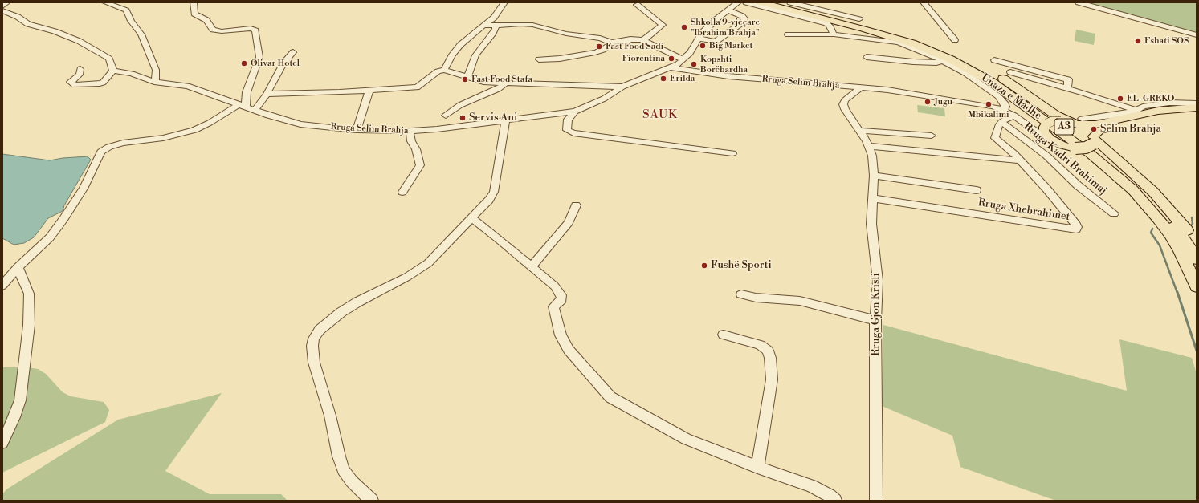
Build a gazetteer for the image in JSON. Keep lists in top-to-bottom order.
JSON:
{
  "streets": {
    "highway": ["Unaza e Madhe", "A3"],
    "street": [
      "Rruga Selim Brahja",
      "Rruga Kadri Brahimaj",
      "Rruga Xhebrahimet",
      "Rruga Gjon Krisli"
    ]
  },
  "crossings": [
    ["Rruga Selim Brahja", "Rruga Gjon Krisli"],
    ["Rruga Kadri Brahimaj", "Rruga Xhebrahimet"],
    ["Rruga Xhebrahimet", "Rruga Gjon Krisli"]
  ],
  "districts": ["SAUK"],
  "places": [
    "Shkolla 9-vjeçare \"Ibrahim Brahja\"",
    "Fshati SOS",
    "Big Market",
    "Fast Food Sadi",
    "Fiorentina",
    "Olivar Hotel",
    "Kopshti Borëbardha",
    "Erilda",
    "Fast Food Stafa",
    "EL-GREKO",
    "Jugu",
    "Mbikalimi",
    "Servis Ani",
    "Selim Brahja",
    "Fushë Sporti"
  ]
}
